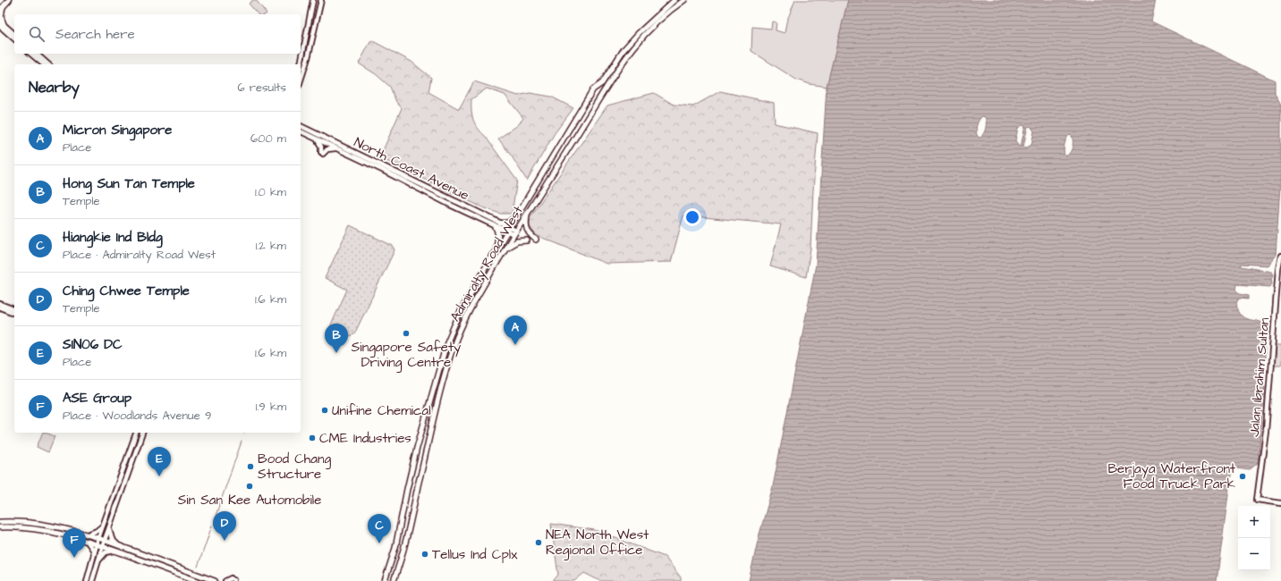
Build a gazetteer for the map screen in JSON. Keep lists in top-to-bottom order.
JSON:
{
  "streets": {
    "main road": ["North Coast Avenue", "Admiralty Road West", "Jalan Ibrahim Sultan"]
  },
  "crossings": [
    ["North Coast Avenue", "Admiralty Road West"]
  ],
  "places": [
    "Singapore Safety Driving Centre",
    "Unifine Chemical",
    "CME Industries",
    "Bood Chang Structure",
    "Berjaya Waterfront Food Truck Park",
    "Sin San Kee Automobile",
    "NEA North West Regional Office",
    "Tellus Ind Cplx"
  ],
  "page": {
    "search": "Search here",
    "heading": ["Nearby", "6 results"],
    "list": [
      {
        "mark": "A",
        "name": "Micron Singapore",
        "note": "Place",
        "value": "600 m"
      },
      {
        "mark": "B",
        "name": "Hong Sun Tan Temple",
        "note": "Temple",
        "value": "1.0 km"
      },
      {
        "mark": "C",
        "name": "Hiangkie Ind Bldg",
        "note": "Place · Admiralty Road West",
        "value": "1.2 km"
      },
      {
        "mark": "D",
        "name": "Ching Chwee Temple",
        "note": "Temple",
        "value": "1.6 km"
      },
      {
        "mark": "E",
        "name": "SIN06 DC",
        "note": "Place",
        "value": "1.6 km"
      },
      {
        "mark": "F",
        "name": "ASE Group",
        "note": "Place · Woodlands Avenue 9",
        "value": "1.9 km"
      }
    ],
    "pins": [
      "A",
      "B",
      "E",
      "D",
      "C",
      "F"
    ],
    "map_buttons": ["+", "−"]
  }
}
